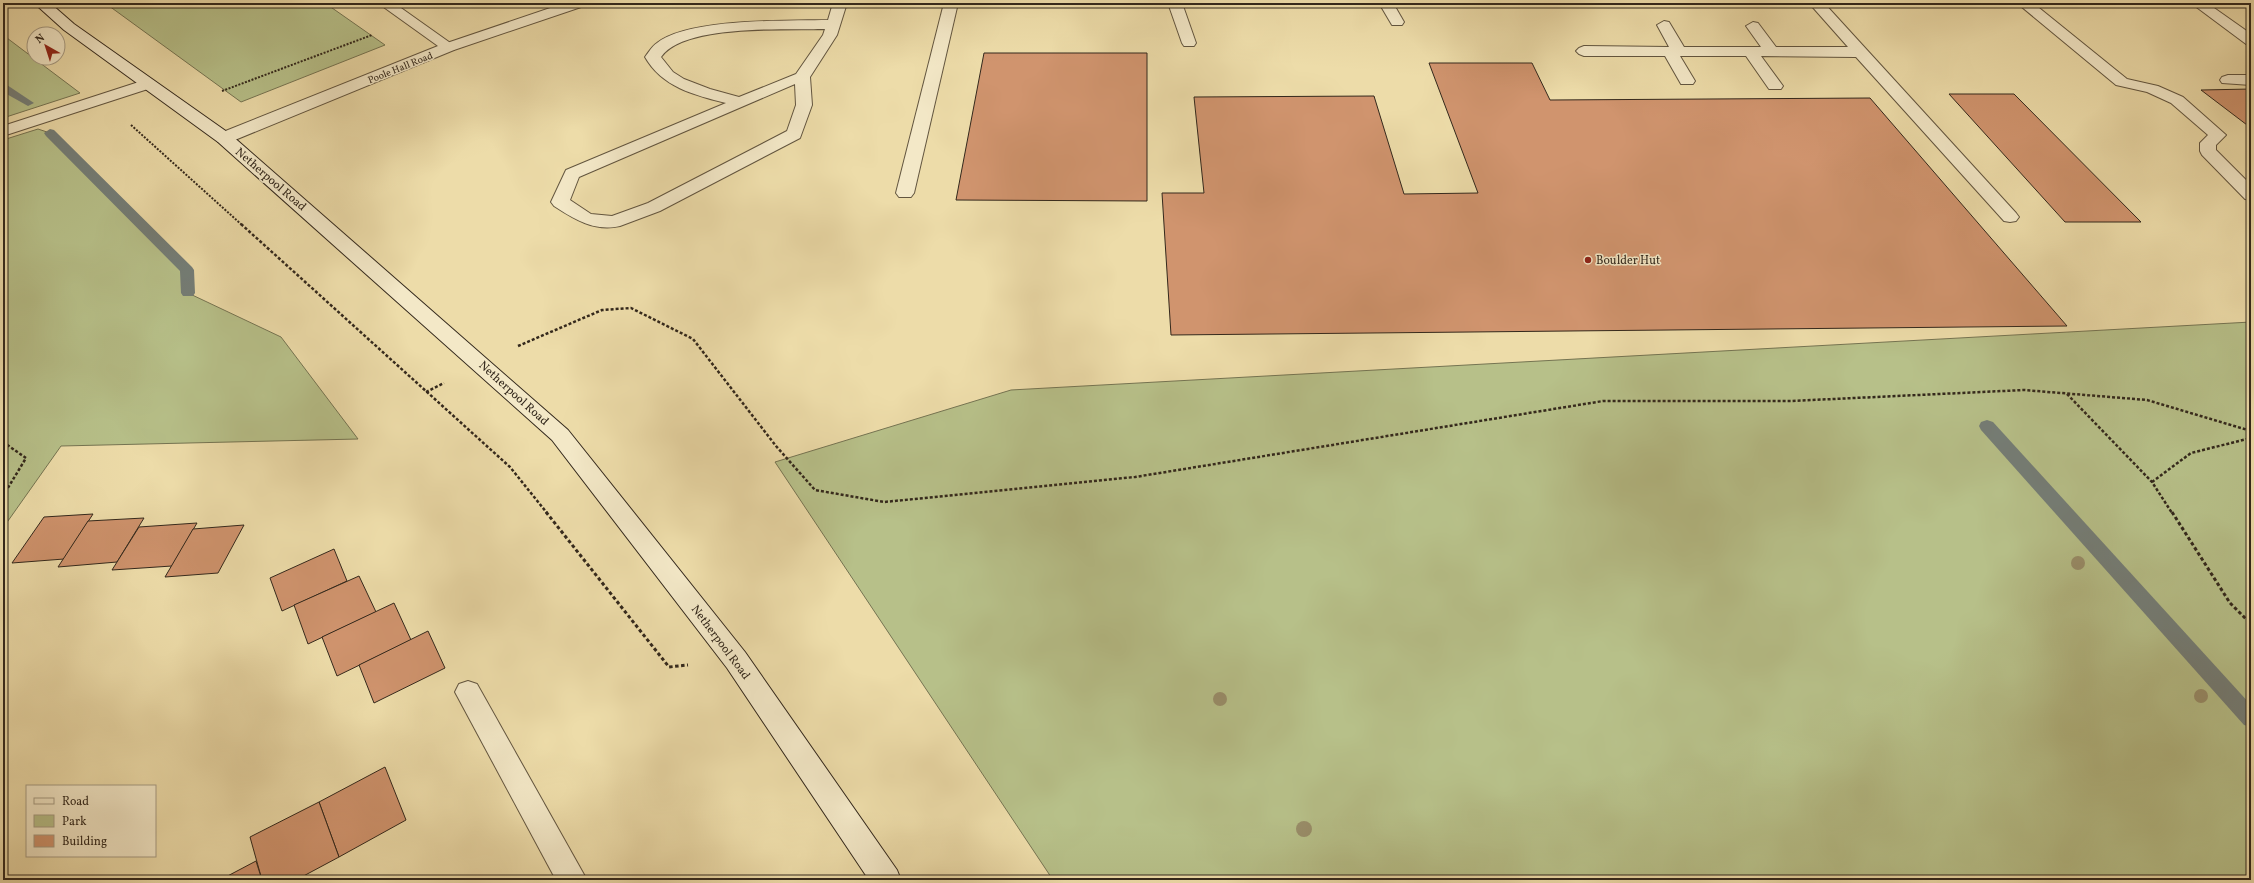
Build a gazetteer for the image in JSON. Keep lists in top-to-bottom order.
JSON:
{
  "streets": {
    "main road": ["Poole Hall Road", "Netherpool Road"]
  },
  "crossings": [
    ["Poole Hall Road", "Netherpool Road"]
  ],
  "places": ["Boulder Hut"],
  "legend": ["Road", "Park", "Building"],
  "north": "top left"
}
